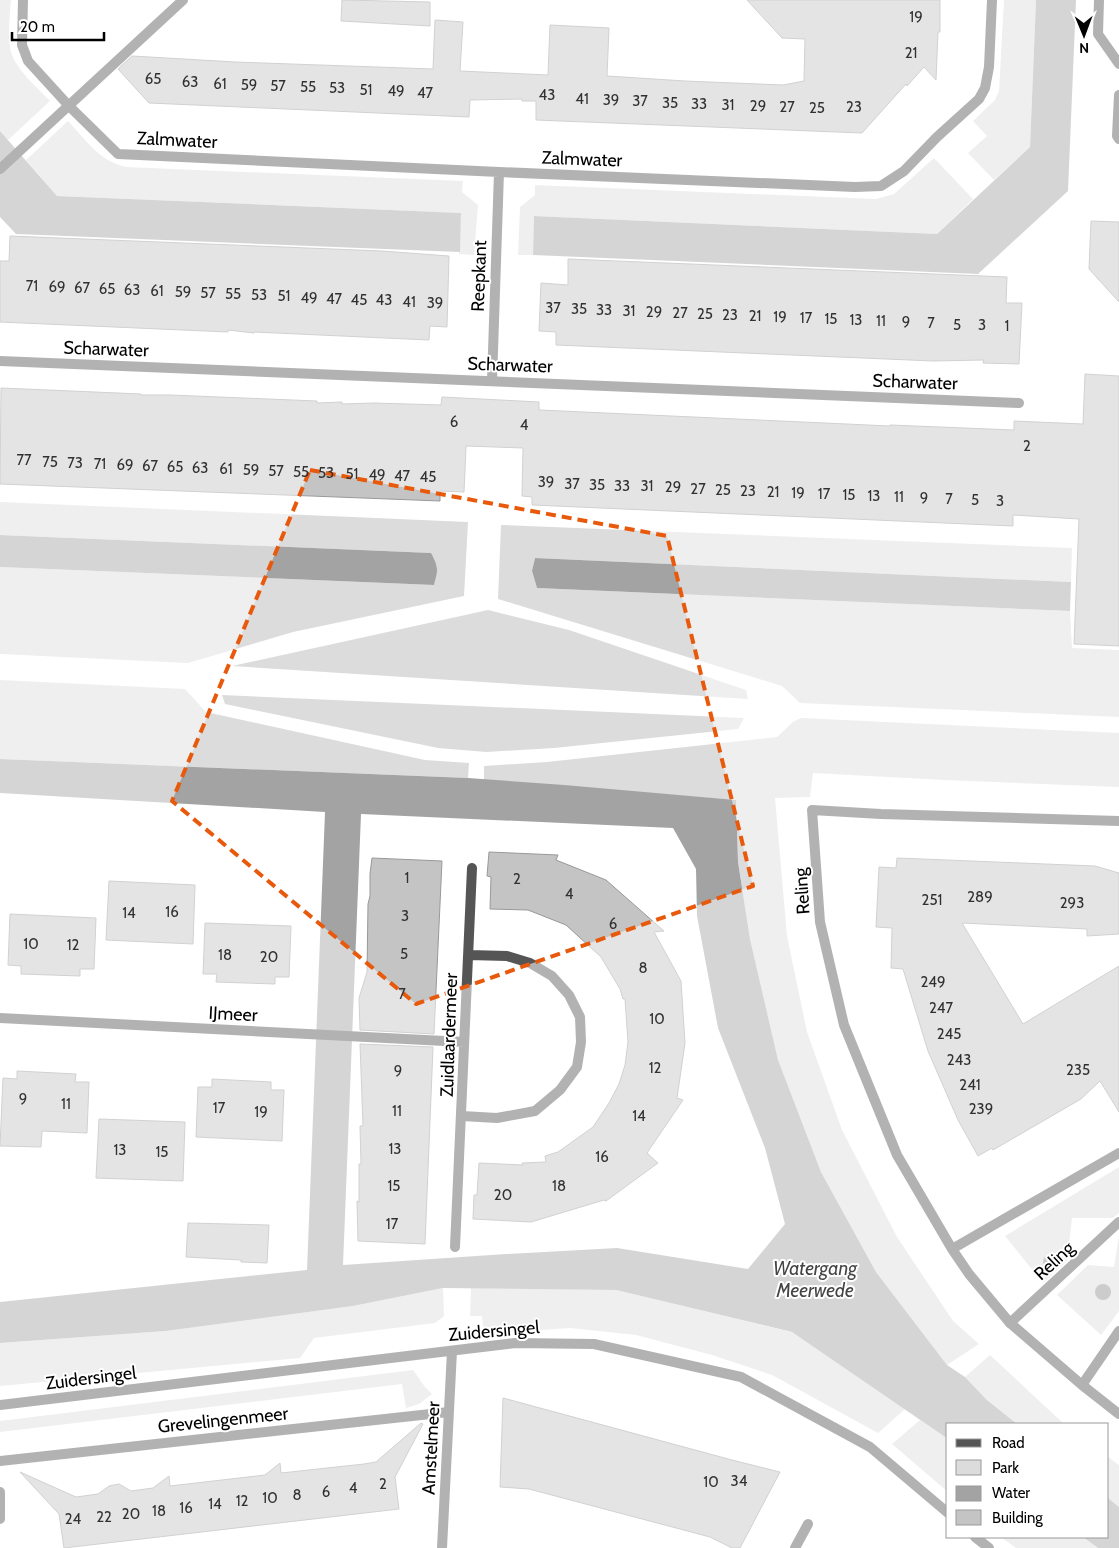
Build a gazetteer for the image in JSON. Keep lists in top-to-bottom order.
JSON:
{
  "streets": {
    "street": [
      "Zalmwater",
      "Reepkant",
      "Scharwater",
      "Reling",
      "IJmeer",
      "Zuidlaardermeer",
      "Zuidersingel",
      "Grevelingenmeer",
      "Amstelmeer"
    ]
  },
  "crossings": [
    ["Zalmwater", "Reepkant"],
    ["Reepkant", "Scharwater"],
    ["IJmeer", "Zuidlaardermeer"],
    ["Zuidersingel", "Amstelmeer"],
    ["Grevelingenmeer", "Amstelmeer"]
  ],
  "water": ["Watergang Meerwede"],
  "house_numbers": [
    "19",
    "21",
    "65",
    "63",
    "61",
    "59",
    "57",
    "55",
    "53",
    "51",
    "49",
    "47",
    "43",
    "41",
    "39",
    "37",
    "35",
    "33",
    "31",
    "29",
    "27",
    "23",
    "25",
    "71",
    "69",
    "67",
    "65",
    "63",
    "61",
    "59",
    "57",
    "55",
    "53",
    "51",
    "49",
    "47",
    "45",
    "43",
    "41",
    "39",
    "37",
    "35",
    "33",
    "31",
    "29",
    "27",
    "25",
    "23",
    "21",
    "19",
    "17",
    "15",
    "13",
    "11",
    "9",
    "7",
    "5",
    "3",
    "1",
    "6",
    "4",
    "2",
    "77",
    "75",
    "73",
    "71",
    "69",
    "67",
    "65",
    "63",
    "61",
    "59",
    "57",
    "55",
    "53",
    "51",
    "49",
    "47",
    "45",
    "39",
    "37",
    "35",
    "33",
    "31",
    "29",
    "27",
    "25",
    "23",
    "21",
    "19",
    "17",
    "15",
    "13",
    "11",
    "9",
    "7",
    "5",
    "3",
    "1",
    "2",
    "4",
    "289",
    "251",
    "293",
    "16",
    "14",
    "3",
    "6",
    "10",
    "12",
    "5",
    "18",
    "20",
    "8",
    "249",
    "7",
    "247",
    "10",
    "245",
    "243",
    "12",
    "235",
    "9",
    "241",
    "9",
    "11",
    "17",
    "239",
    "11",
    "19",
    "14",
    "13",
    "13",
    "15",
    "16",
    "15",
    "18",
    "20",
    "17",
    "34",
    "10",
    "2",
    "4",
    "6",
    "8",
    "10",
    "12",
    "14",
    "16",
    "18",
    "20",
    "22",
    "24"
  ],
  "legend": [
    "Road",
    "Park",
    "Water",
    "Building"
  ],
  "scale_bar": "20 m",
  "north": "bottom"
}
